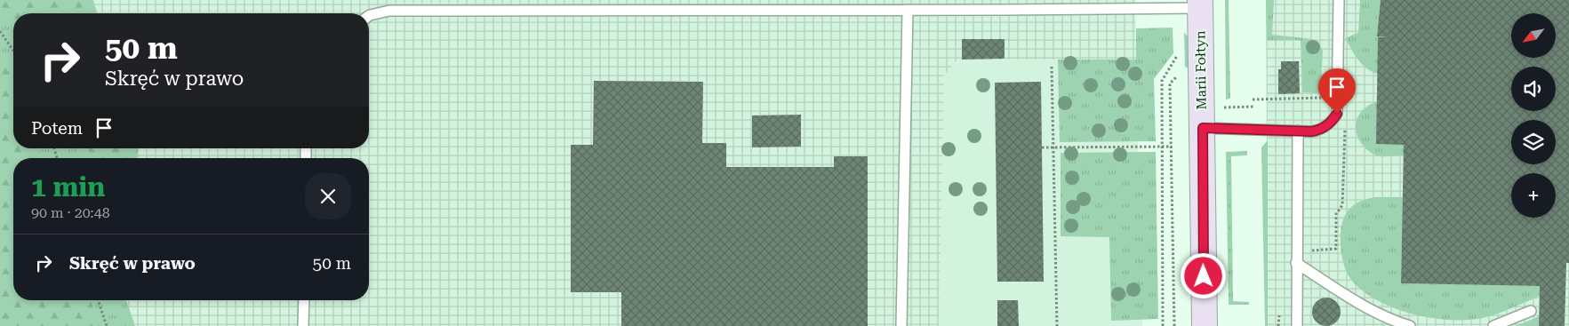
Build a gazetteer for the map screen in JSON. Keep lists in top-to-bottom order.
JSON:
{
  "streets": {
    "street": ["Marii Fołtyn"]
  },
  "north": "bottom left",
  "page": {
    "map_buttons": "+",
    "turn": ["50 m", "Skręć w prawo"],
    "then": "Potem",
    "heading": ["1 min", "90 m · 20:48"],
    "list": [
      {
        "name": "Skręć w prawo",
        "value": "50 m"
      }
    ]
  }
}
